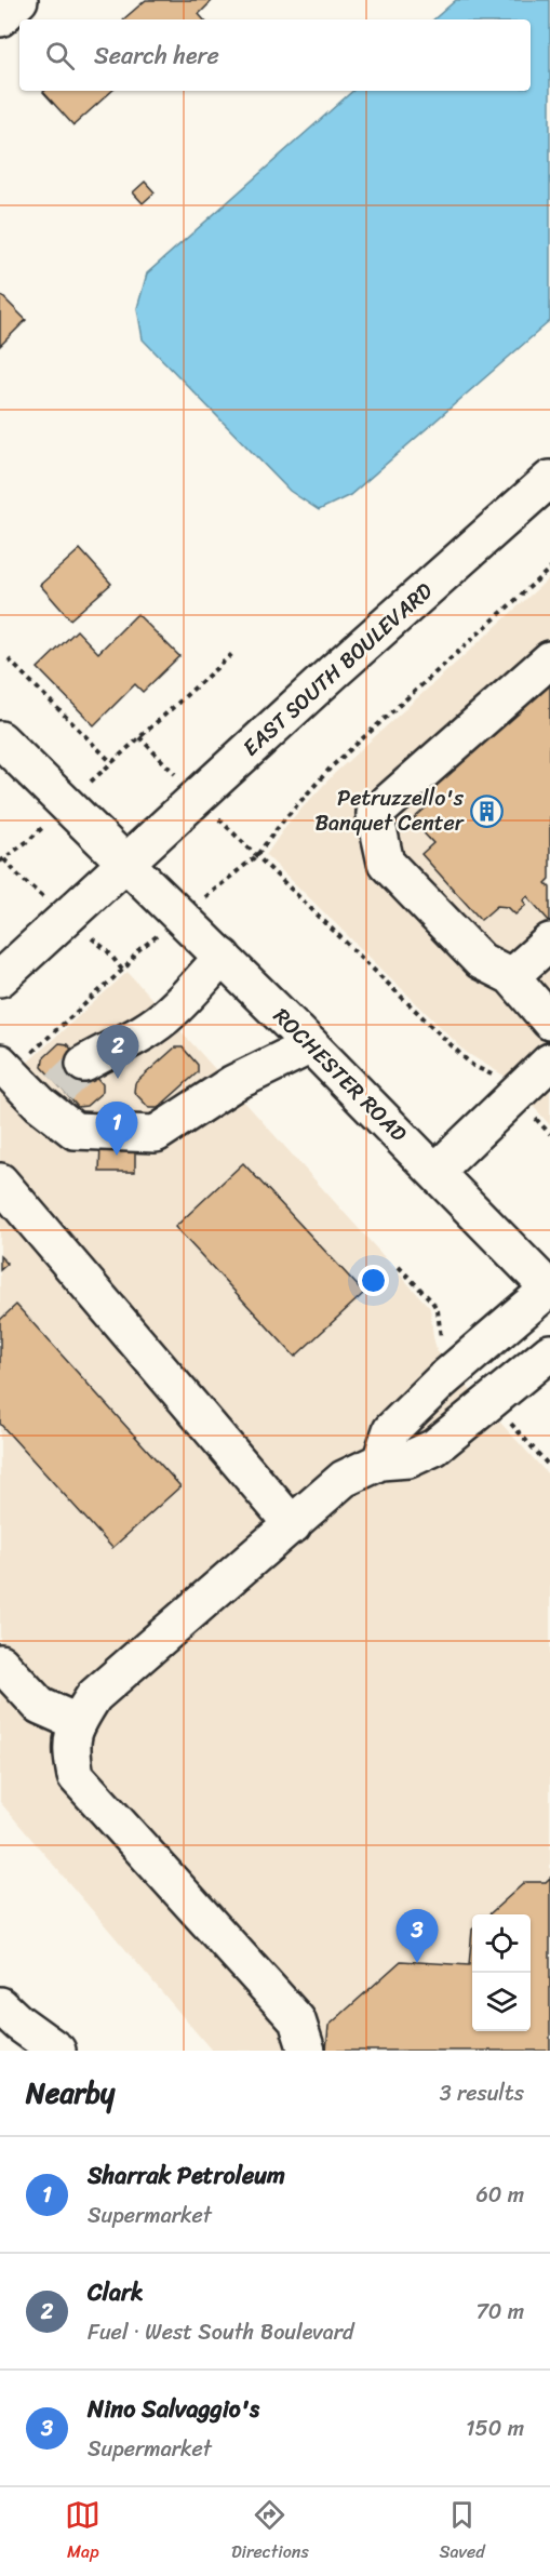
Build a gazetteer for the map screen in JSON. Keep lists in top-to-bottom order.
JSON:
{
  "streets": {
    "street": ["EAST SOUTH BOULEVARD", "ROCHESTER ROAD"]
  },
  "crossings": [
    ["EAST SOUTH BOULEVARD", "ROCHESTER ROAD"]
  ],
  "places": {
    "building": ["Petruzzello's Banquet Center"]
  },
  "page": {
    "search": "Search here",
    "pins": ["2", "1", "3"],
    "heading": ["Nearby", "3 results"],
    "list": [
      {
        "mark": "1",
        "name": "Sharrak Petroleum",
        "note": "Supermarket",
        "value": "60 m"
      },
      {
        "mark": "2",
        "name": "Clark",
        "note": "Fuel · West South Boulevard",
        "value": "70 m"
      },
      {
        "mark": "3",
        "name": "Nino Salvaggio's",
        "note": "Supermarket",
        "value": "150 m"
      }
    ],
    "nav": ["Map", "Directions", "Saved"]
  }
}
